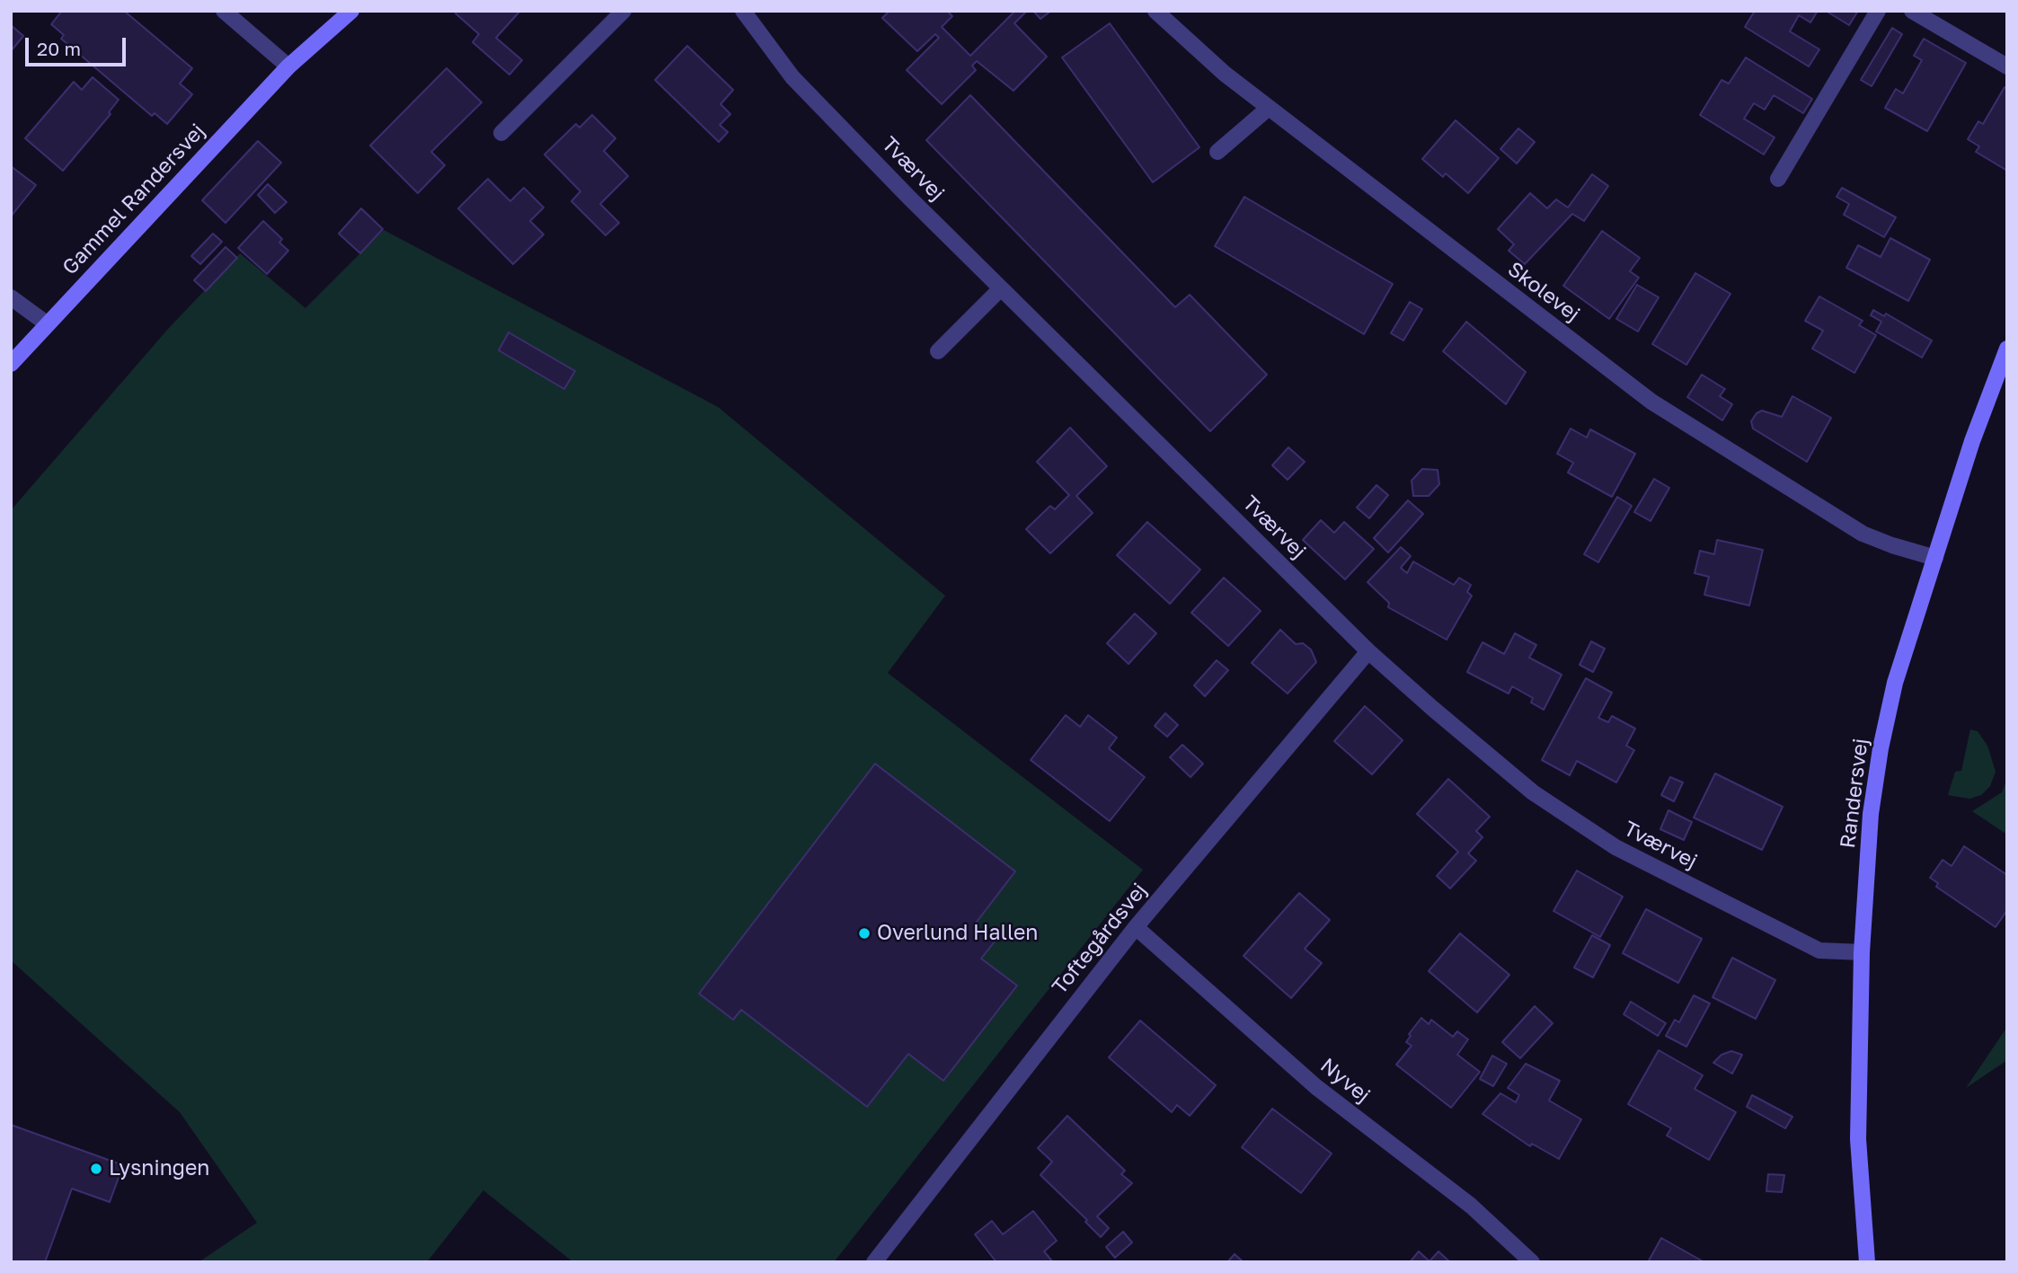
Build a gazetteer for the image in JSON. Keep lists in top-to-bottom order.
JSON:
{
  "streets": {
    "street": [
      "Tværvej",
      "Gammel Randersvej",
      "Skolevej",
      "Randersvej",
      "Toftegårdsvej",
      "Nyvej"
    ]
  },
  "crossings": [
    ["Tværvej", "Randersvej"],
    ["Tværvej", "Toftegårdsvej"],
    ["Skolevej", "Randersvej"],
    ["Toftegårdsvej", "Nyvej"]
  ],
  "places": ["Overlund Hallen", "Lysningen"],
  "scale_bar": "20 m"
}
